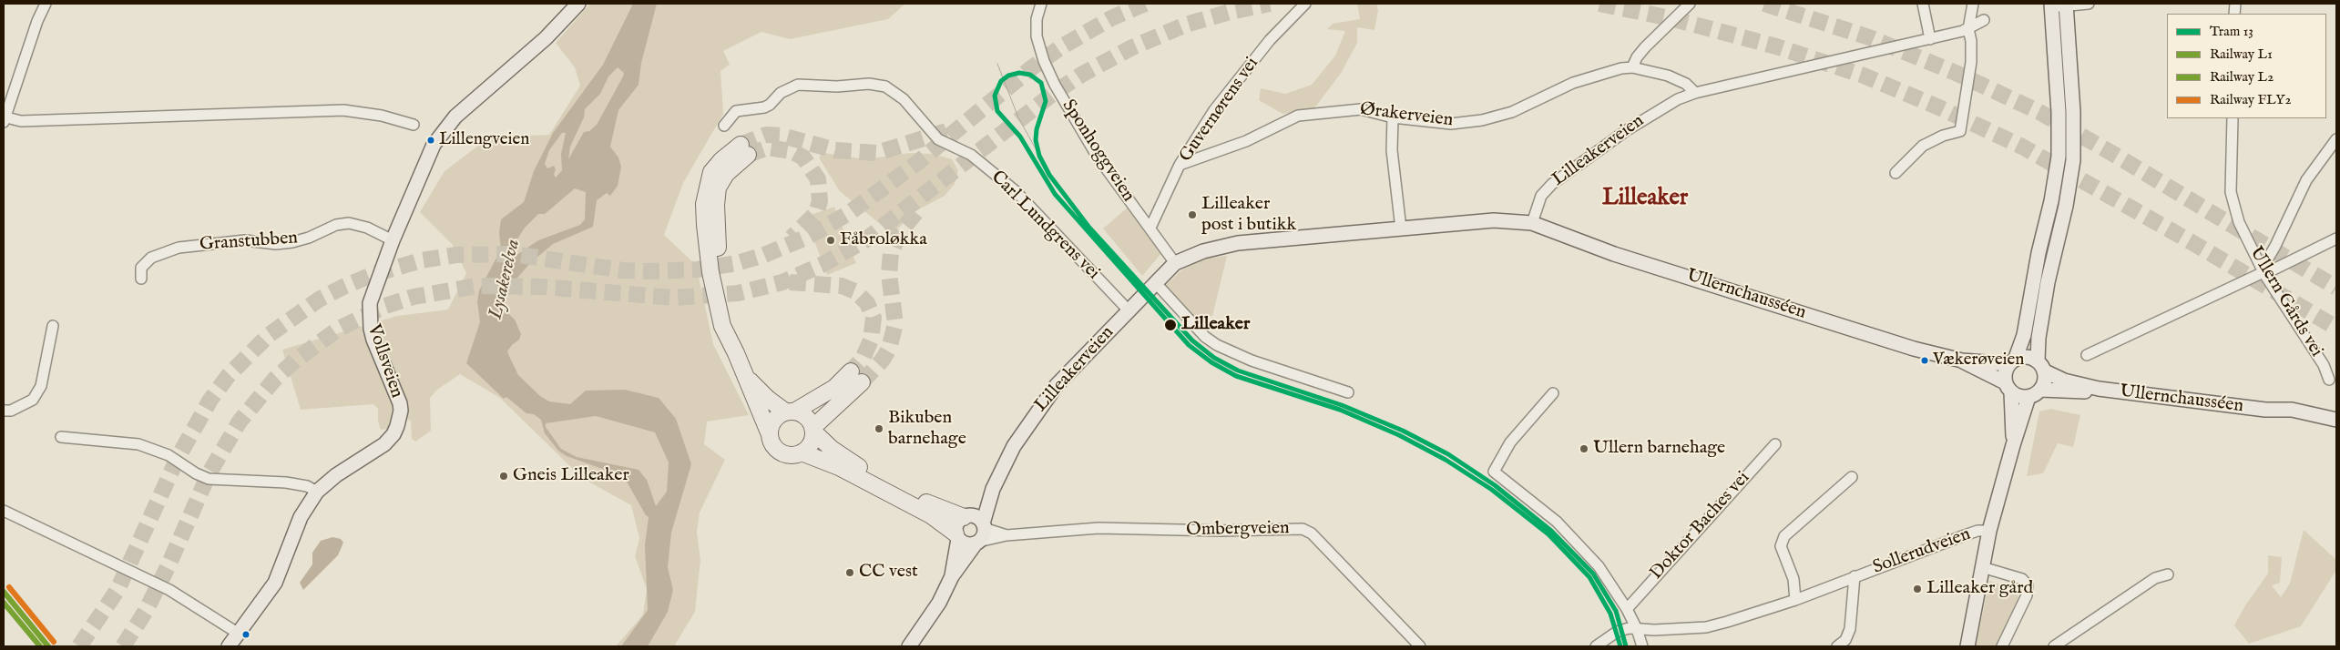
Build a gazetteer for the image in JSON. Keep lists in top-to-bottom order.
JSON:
{
  "streets": {
    "main road": ["Lilleakerveien", "Ullernchausséen", "Vollsveien"],
    "street": [
      "Guvernørens vei",
      "Ørakerveien",
      "Sponhoggveien",
      "Carl Lundgrens vei",
      "Granstubben",
      "Ullern Gårds vei",
      "Doktor Baches vei",
      "Ombergveien",
      "Sollerudveien"
    ]
  },
  "crossings": [
    ["Guvernørens vei", "Ørakerveien"],
    ["Guvernørens vei", "Sponhoggveien"],
    ["Ørakerveien", "Lilleakerveien"],
    ["Sponhoggveien", "Lilleakerveien"],
    ["Lilleakerveien", "Carl Lundgrens vei"],
    ["Lilleakerveien", "Ullernchausséen"],
    ["Lilleakerveien", "Ombergveien"],
    ["Granstubben", "Vollsveien"]
  ],
  "districts": ["Lilleaker"],
  "water": ["Lysakerelva"],
  "places": [
    "Lillengveien",
    "Lilleaker post i butikk",
    "Fåbroløkka",
    "Lilleaker",
    "Vækerøveien",
    "Bikuben barnehage",
    "Ullern barnehage",
    "Gneis Lilleaker",
    "CC vest",
    "Lilleaker gård"
  ],
  "lines": [
    "tram line 13",
    "rail line FLY2",
    "rail line L1",
    "rail line L2"
  ],
  "legend": [
    "Tram 13",
    "Railway L1",
    "Railway L2",
    "Railway FLY2"
  ]
}
